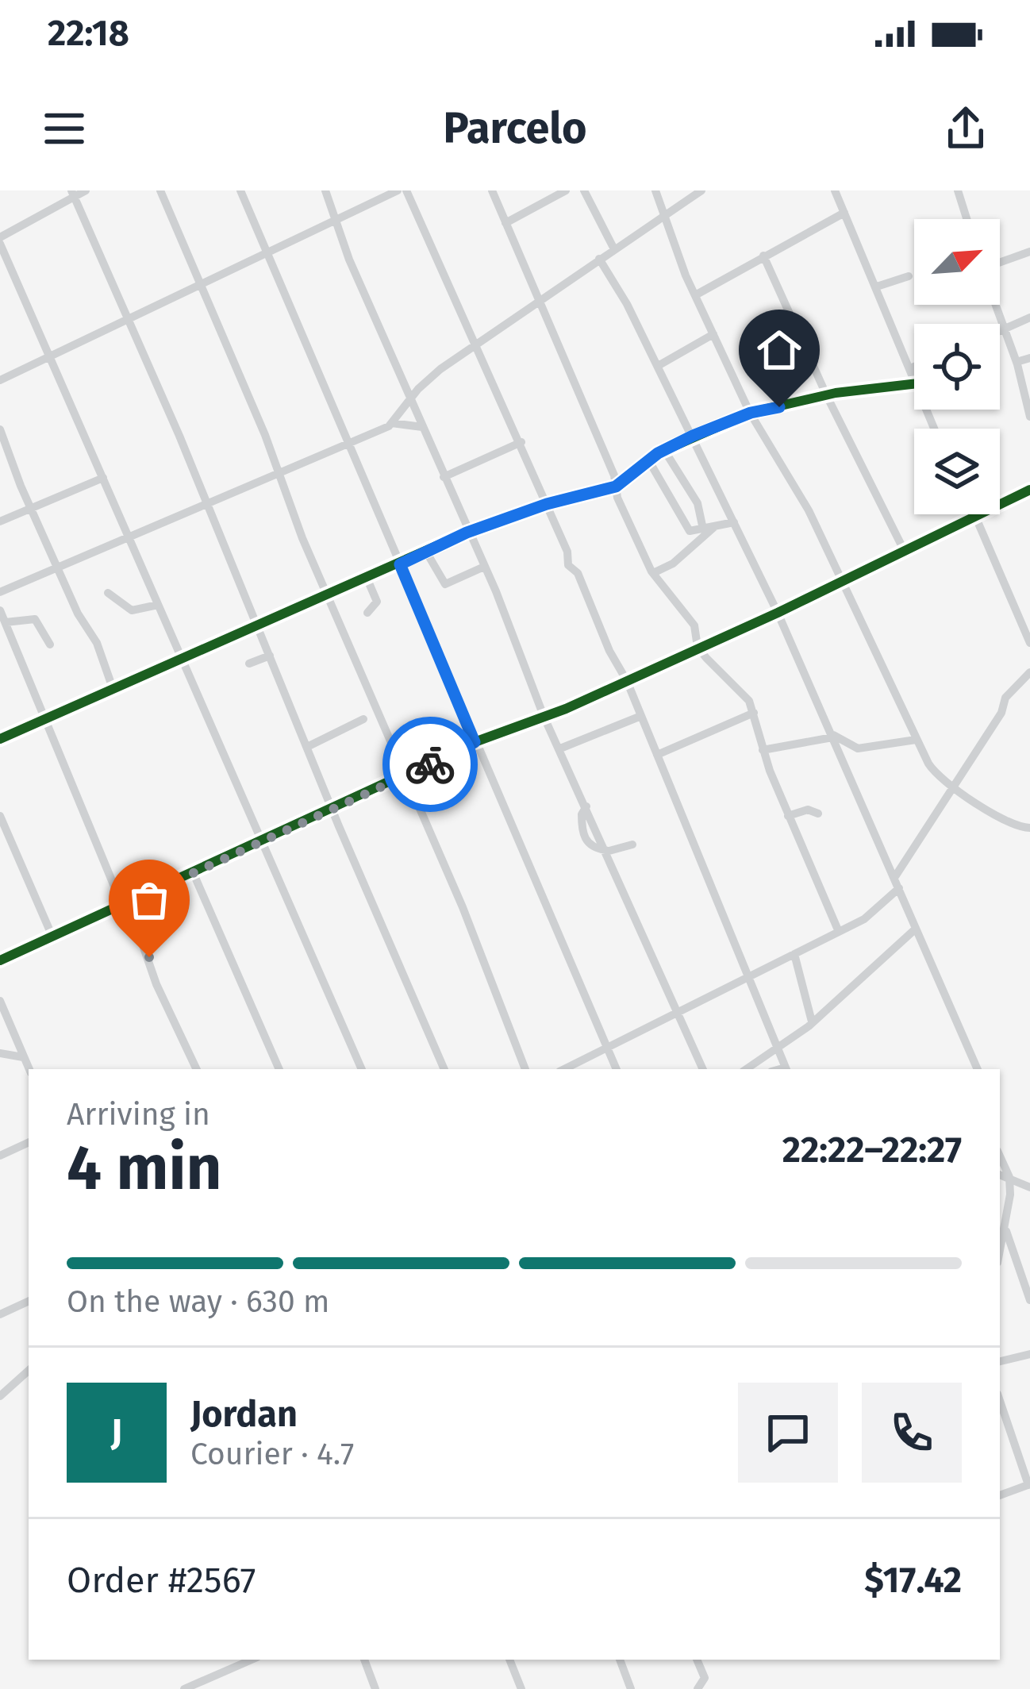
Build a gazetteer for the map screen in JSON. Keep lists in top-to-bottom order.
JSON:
{
  "north": "top right",
  "page": {
    "status": "22:18",
    "header": "Parcelo",
    "heading": ["4 min", "Arriving in", "22:22–22:27"],
    "panel": [
      "Jordan",
      "Courier · 4.7",
      "Order #2567",
      "$17.42"
    ],
    "bar": "On the way · 630 m",
    "round": "J"
  }
}
